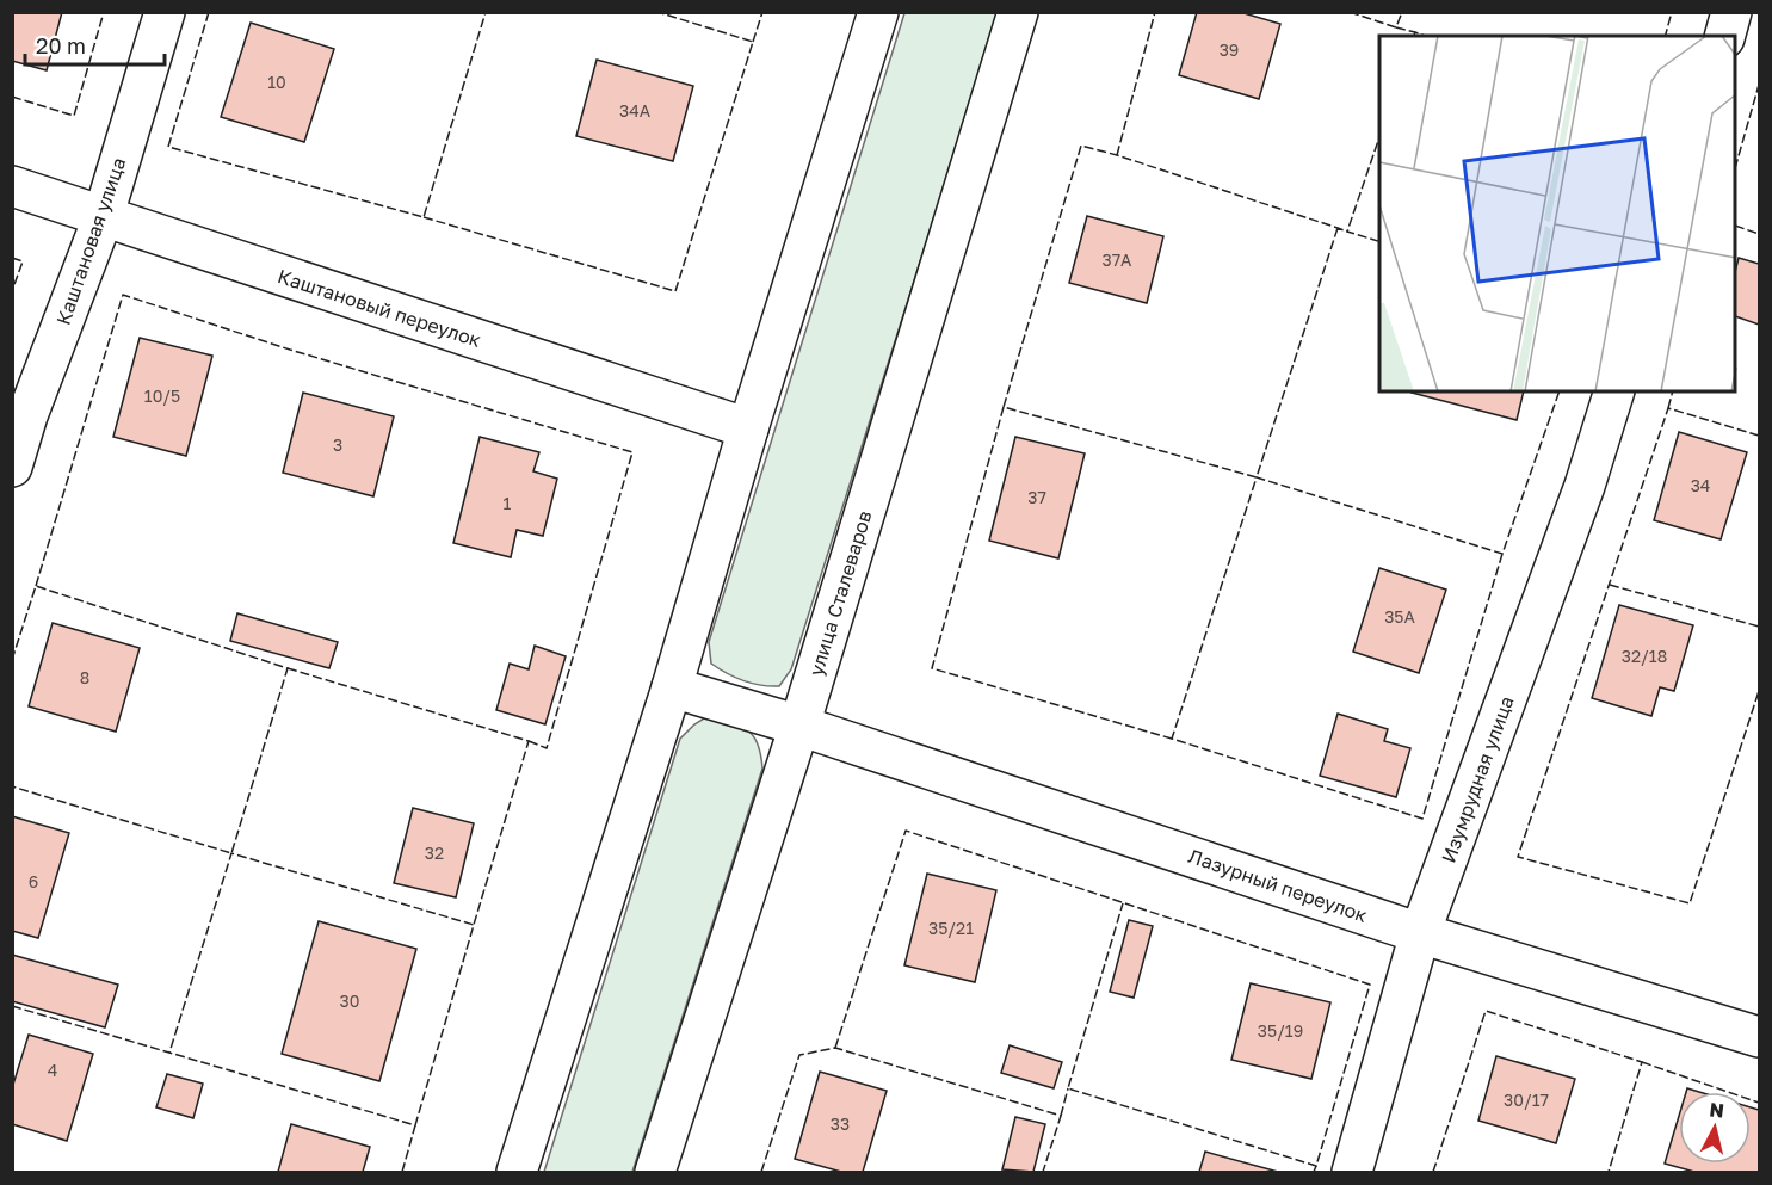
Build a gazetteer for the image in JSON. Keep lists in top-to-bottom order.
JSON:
{
  "streets": {
    "street": [
      "Каштановая улица",
      "Каштановый переулок",
      "улица Сталеваров",
      "Изумрудная улица",
      "Лазурный переулок"
    ]
  },
  "crossings": [
    ["Каштановая улица", "Каштановый переулок"],
    ["улица Сталеваров", "Лазурный переулок"],
    ["Изумрудная улица", "Лазурный переулок"]
  ],
  "house_numbers": [
    "39",
    "10",
    "34А",
    "37А",
    "10/5",
    "3",
    "34",
    "37",
    "1",
    "35А",
    "32/18",
    "8",
    "32",
    "6",
    "35/21",
    "30",
    "35/19",
    "4",
    "30/17",
    "33"
  ],
  "scale_bar": "20 m",
  "north": "top"
}
